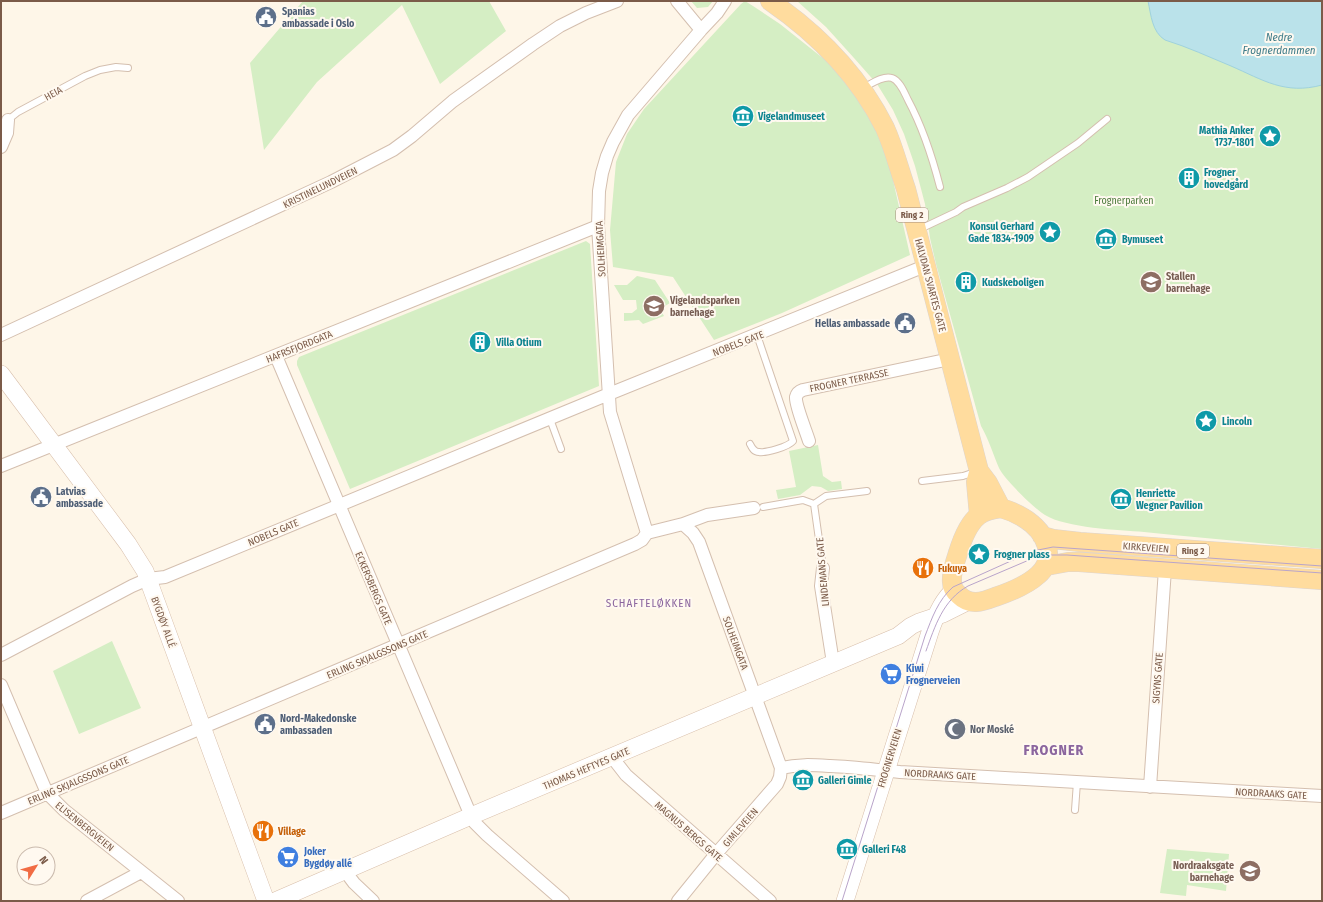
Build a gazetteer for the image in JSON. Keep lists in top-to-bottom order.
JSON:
{
  "streets": {
    "main road": ["Ring 2", "HALVDAN SVARTES GATE", "KIRKEVEIEN"],
    "street": [
      "HEIA",
      "KRISTINELUNDVEIEN",
      "SOLHEIMGATA",
      "NOBELS GATE",
      "HAFRSFJORDGATA",
      "FROGNER TERRASSE",
      "LINDEMANS GATE",
      "ECKERSBERGS GATE",
      "BYGDØY ALLÉ",
      "ERLING SKJALGSSONS GATE",
      "SIGYNS GATE",
      "FROGNERVEIEN",
      "THOMAS HEFTYES GATE",
      "NORDRAAKS GATE",
      "ELISENBERGVEIEN",
      "GIMLEVEIEN",
      "MAGNUS BERGS GATE"
    ]
  },
  "crossings": [
    ["Ring 2", "HALVDAN SVARTES GATE"],
    ["Ring 2", "KIRKEVEIEN"],
    ["Ring 2", "SIGYNS GATE"],
    ["Ring 2", "FROGNERVEIEN"],
    ["SOLHEIMGATA", "NOBELS GATE"],
    ["SOLHEIMGATA", "HAFRSFJORDGATA"],
    ["SOLHEIMGATA", "ERLING SKJALGSSONS GATE"],
    ["SOLHEIMGATA", "THOMAS HEFTYES GATE"],
    ["SOLHEIMGATA", "NORDRAAKS GATE"],
    ["SOLHEIMGATA", "GIMLEVEIEN"],
    ["HALVDAN SVARTES GATE", "NOBELS GATE"],
    ["HALVDAN SVARTES GATE", "FROGNER TERRASSE"],
    ["HALVDAN SVARTES GATE", "KIRKEVEIEN"],
    ["HALVDAN SVARTES GATE", "FROGNERVEIEN"],
    ["NOBELS GATE", "ECKERSBERGS GATE"],
    ["NOBELS GATE", "BYGDØY ALLÉ"],
    ["HAFRSFJORDGATA", "ECKERSBERGS GATE"],
    ["HAFRSFJORDGATA", "BYGDØY ALLÉ"],
    ["KIRKEVEIEN", "FROGNERVEIEN"],
    ["LINDEMANS GATE", "THOMAS HEFTYES GATE"],
    ["ECKERSBERGS GATE", "ERLING SKJALGSSONS GATE"],
    ["ECKERSBERGS GATE", "THOMAS HEFTYES GATE"],
    ["BYGDØY ALLÉ", "ERLING SKJALGSSONS GATE"],
    ["ERLING SKJALGSSONS GATE", "ELISENBERGVEIEN"],
    ["SIGYNS GATE", "NORDRAAKS GATE"],
    ["FROGNERVEIEN", "THOMAS HEFTYES GATE"],
    ["FROGNERVEIEN", "NORDRAAKS GATE"],
    ["THOMAS HEFTYES GATE", "MAGNUS BERGS GATE"],
    ["NORDRAAKS GATE", "GIMLEVEIEN"],
    ["GIMLEVEIEN", "MAGNUS BERGS GATE"]
  ],
  "districts": ["SCHAFTELØKKEN", "FROGNER"],
  "water": ["Nedre Frognerdammen"],
  "parks": ["Frognerparken"],
  "places": {
    "public building": [
      "Spanias ambassade i Oslo",
      "Hellas ambassade",
      "Latvias ambassade",
      "Nord-Makedonske ambassaden"
    ],
    "museum": [
      "Vigelandmuseet",
      "Bymuseet",
      "Henriette Wegner Pavilion",
      "Galleri Gimle",
      "Galleri F48"
    ],
    "place": [
      "Mathia Anker 1737-1801",
      "Konsul Gerhard Gade 1834-1909",
      "Lincoln",
      "Frogner plass"
    ],
    "building": ["Frogner hovedgård", "Kudskeboligen", "Villa Otium"],
    "school or university": ["Stallen barnehage", "Vigelandsparken barnehage", "Nordraaksgate barnehage"],
    "restaurant": ["Fukuya", "Village"],
    "supermarket": ["Kiwi Frognerveien", "Joker Bygdøy allé"],
    "mosque": ["Nor Moské"]
  },
  "north": "top right"
}
